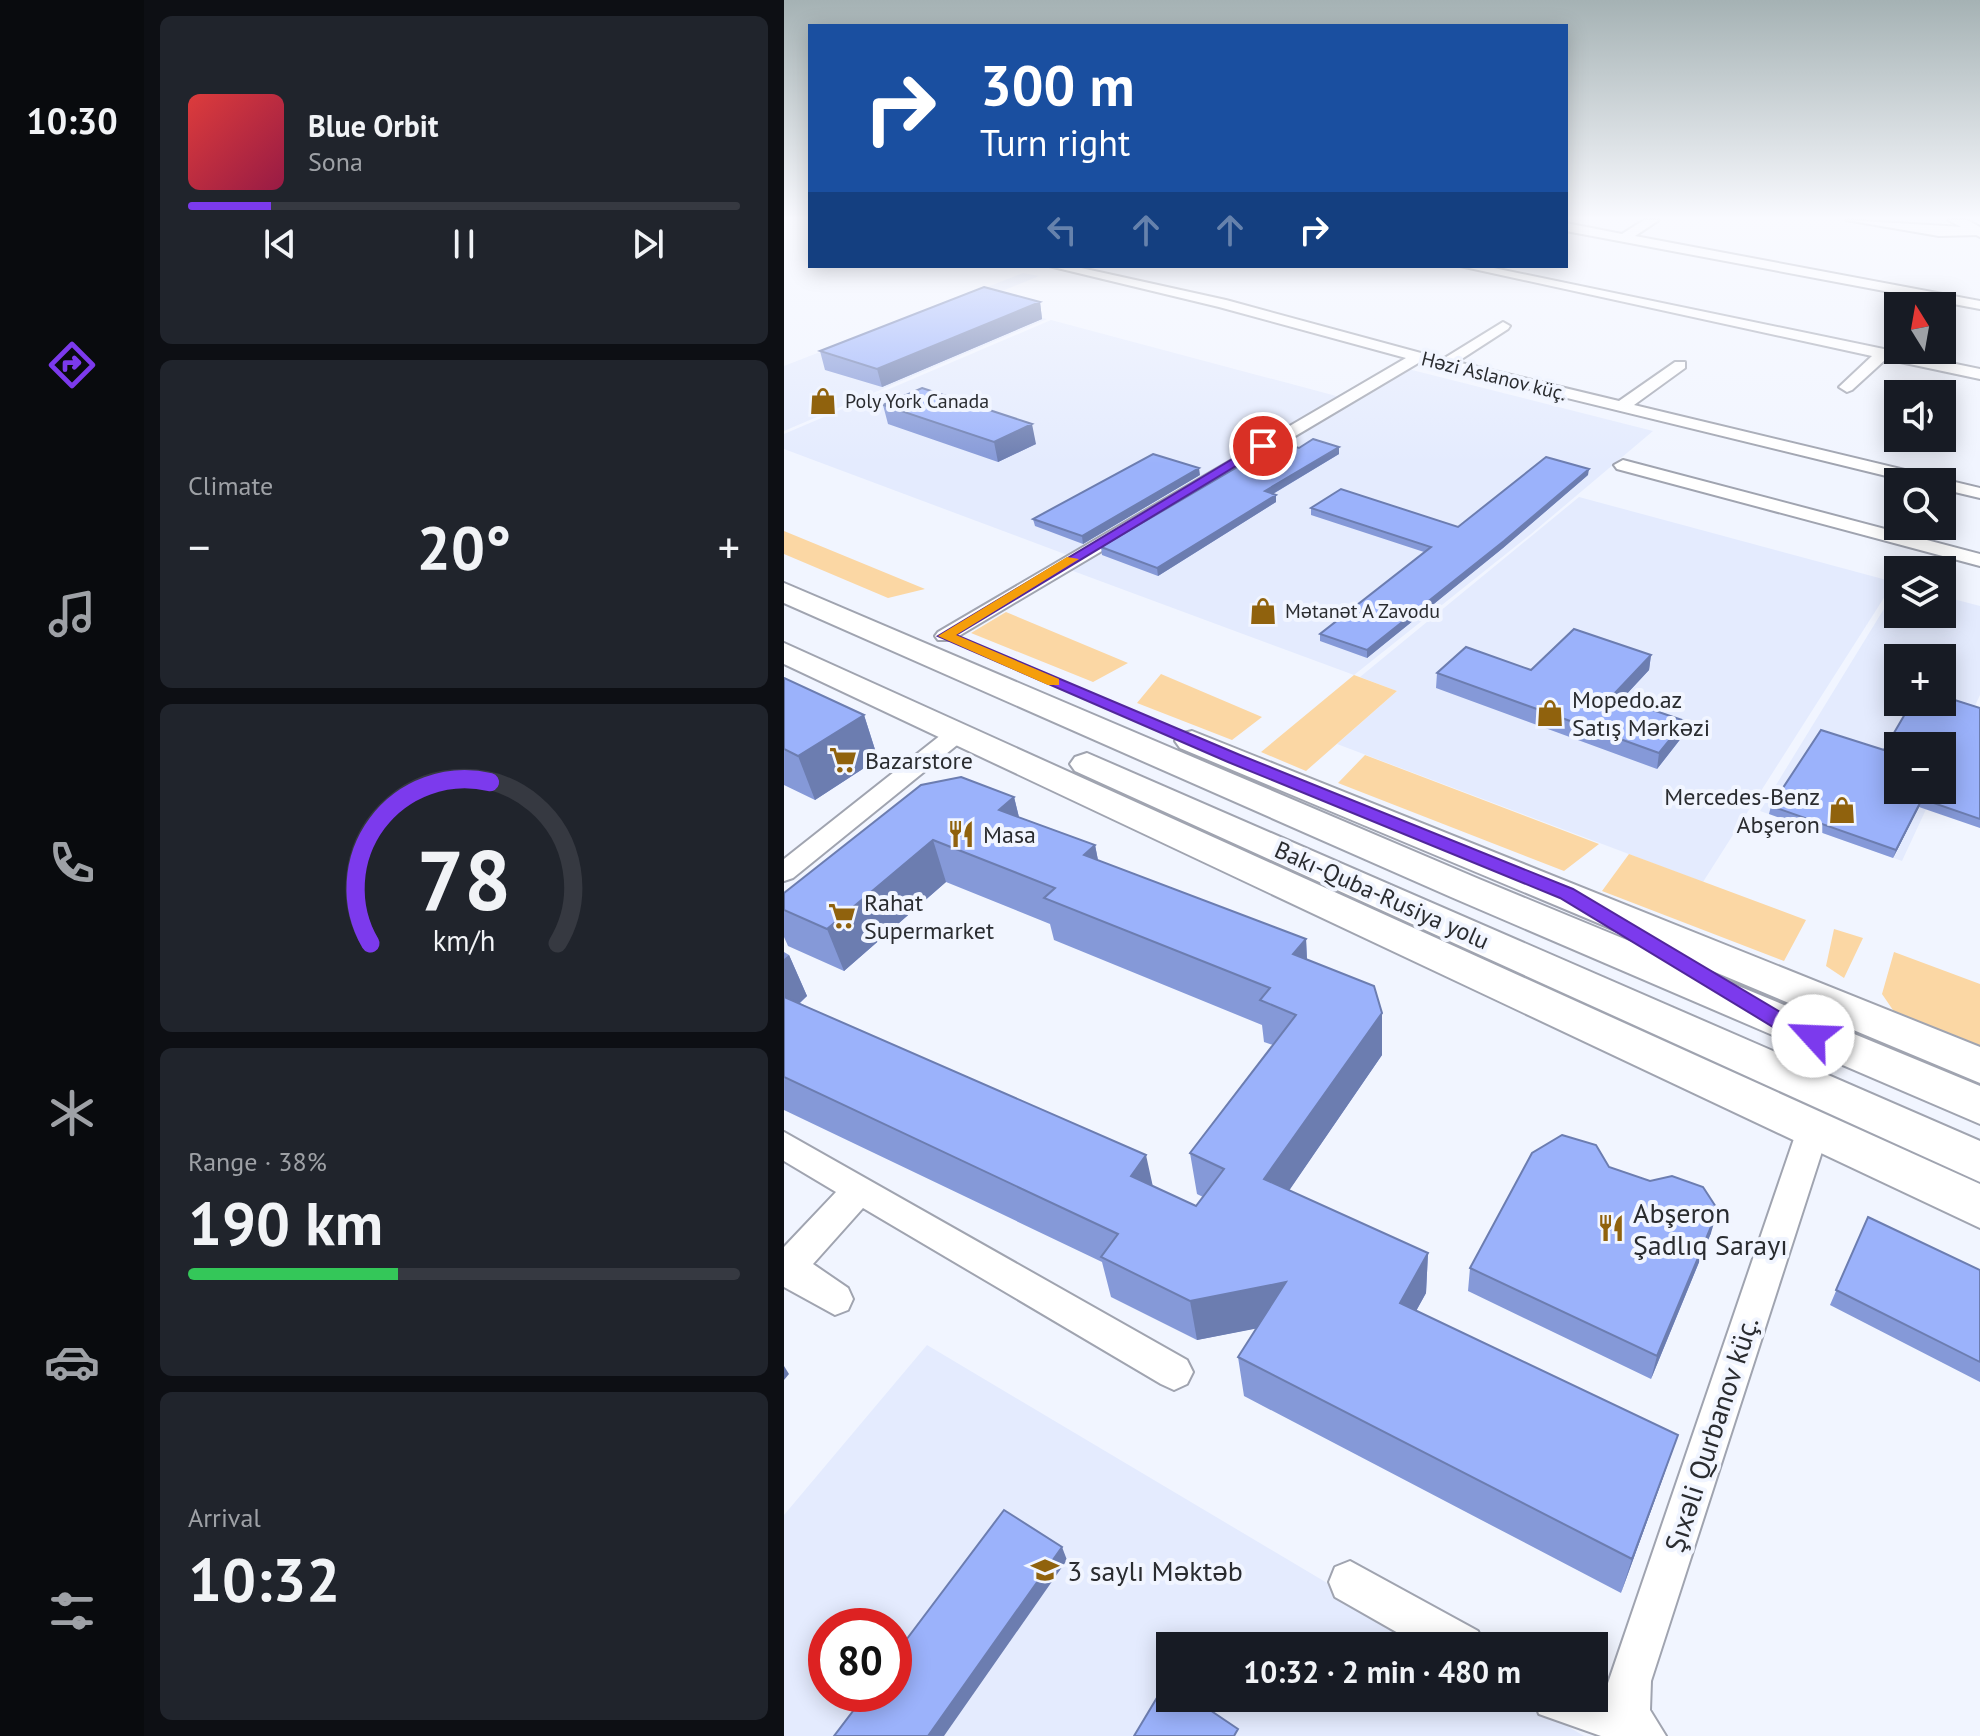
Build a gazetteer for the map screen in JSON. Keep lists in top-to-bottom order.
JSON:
{
  "streets": {
    "highway": ["Bakı-Quba-Rusiya yolu"],
    "street": ["Həzi Aslanov küç.", "Şıxəli Qurbanov küç."]
  },
  "places": {
    "shop": [
      "Poly York Canada",
      "Mətanət A Zavodu",
      "Mopedo.az Satış Mərkəzi",
      "Mercedes-Benz Abşeron"
    ],
    "supermarket": ["Bazarstore", "Rahat Supermarket"],
    "restaurant": ["Masa", "Abşeron Şadlıq Sarayı"],
    "school or university": ["3 saylı Məktəb"]
  },
  "north": "top",
  "page": {
    "tabs": "10:30",
    "turn": ["300 m", "Turn right"],
    "song": ["Blue Orbit", "Sona"],
    "map_buttons": ["+", "−"],
    "tile": [
      "Climate",
      ["Range · 38%", "190 km"],
      ["Arrival", "10:32"]
    ],
    "heat": ["−", "20°", "+"],
    "limit": "80",
    "trip": "10:32 · 2 min · 480 m",
    "gauge": ["78", "km/h"]
  }
}
